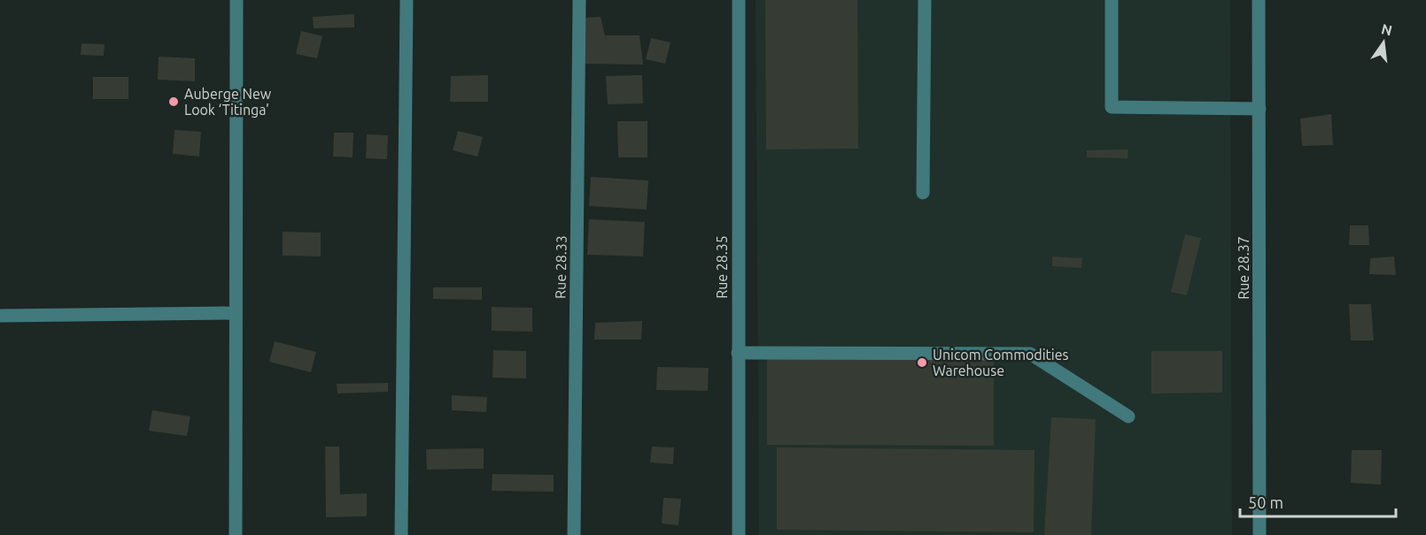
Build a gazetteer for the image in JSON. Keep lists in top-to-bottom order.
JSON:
{
  "streets": {
    "street": ["Rue 28.33", "Rue 28.35", "Rue 28.37"]
  },
  "places": ["Auberge New Look ‘Titinga’", "Unicom Commodities Warehouse"],
  "scale_bar": "50 m",
  "north": "top"
}
